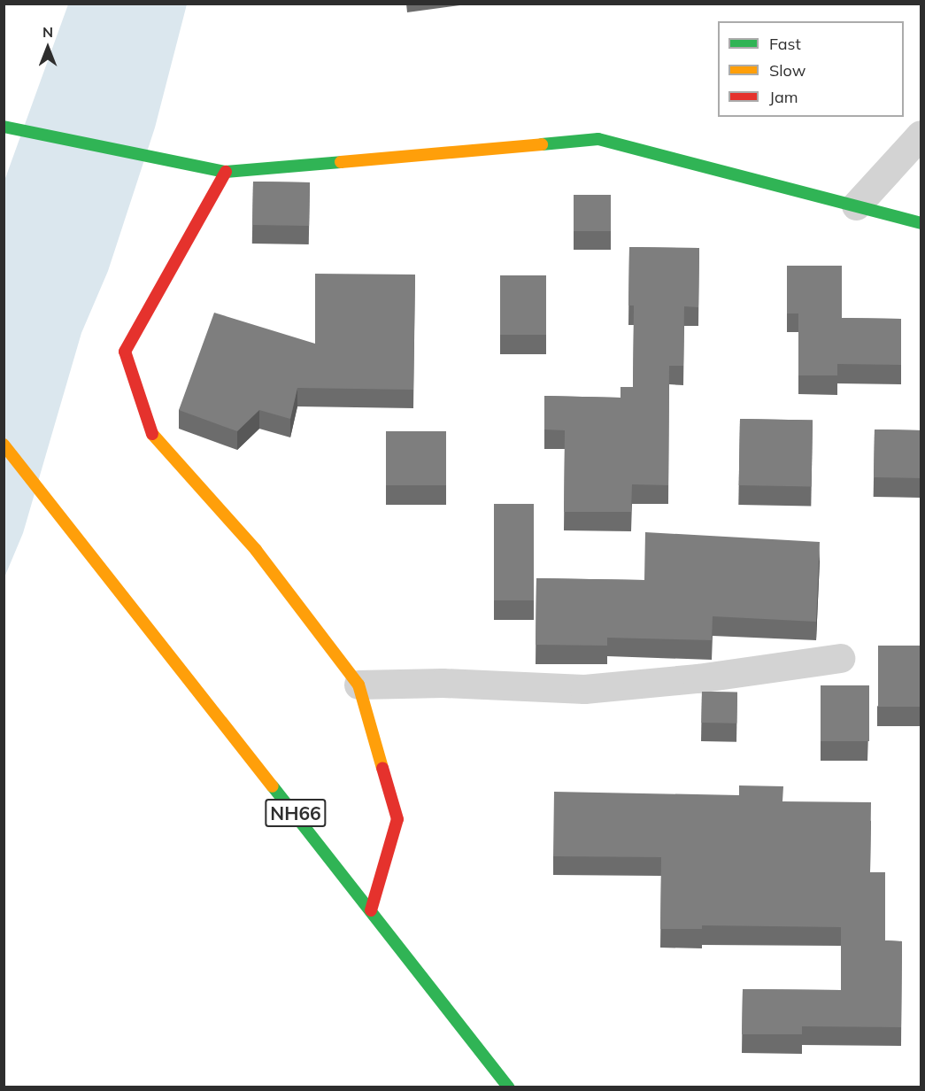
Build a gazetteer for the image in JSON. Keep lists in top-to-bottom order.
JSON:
{
  "streets": {
    "main road": ["NH66"]
  },
  "legend": ["Fast", "Slow", "Jam"],
  "north": "top"
}
